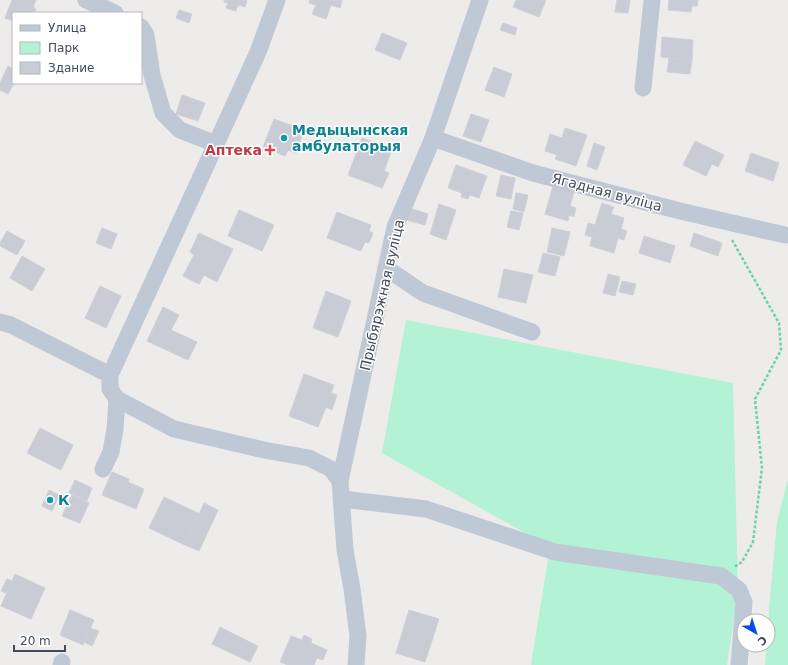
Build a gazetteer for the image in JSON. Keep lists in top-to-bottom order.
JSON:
{
  "streets": {
    "street": ["Ягадная вуліца", "Прыбярэжная вуліца"]
  },
  "crossings": [
    ["Ягадная вуліца", "Прыбярэжная вуліца"]
  ],
  "places": {
    "other": ["Медыцынская амбулаторыя", "К"],
    "health": ["Аптека"]
  },
  "legend": ["Улица", "Парк", "Здание"],
  "scale_bar": "20 m",
  "north": "bottom right"
}
